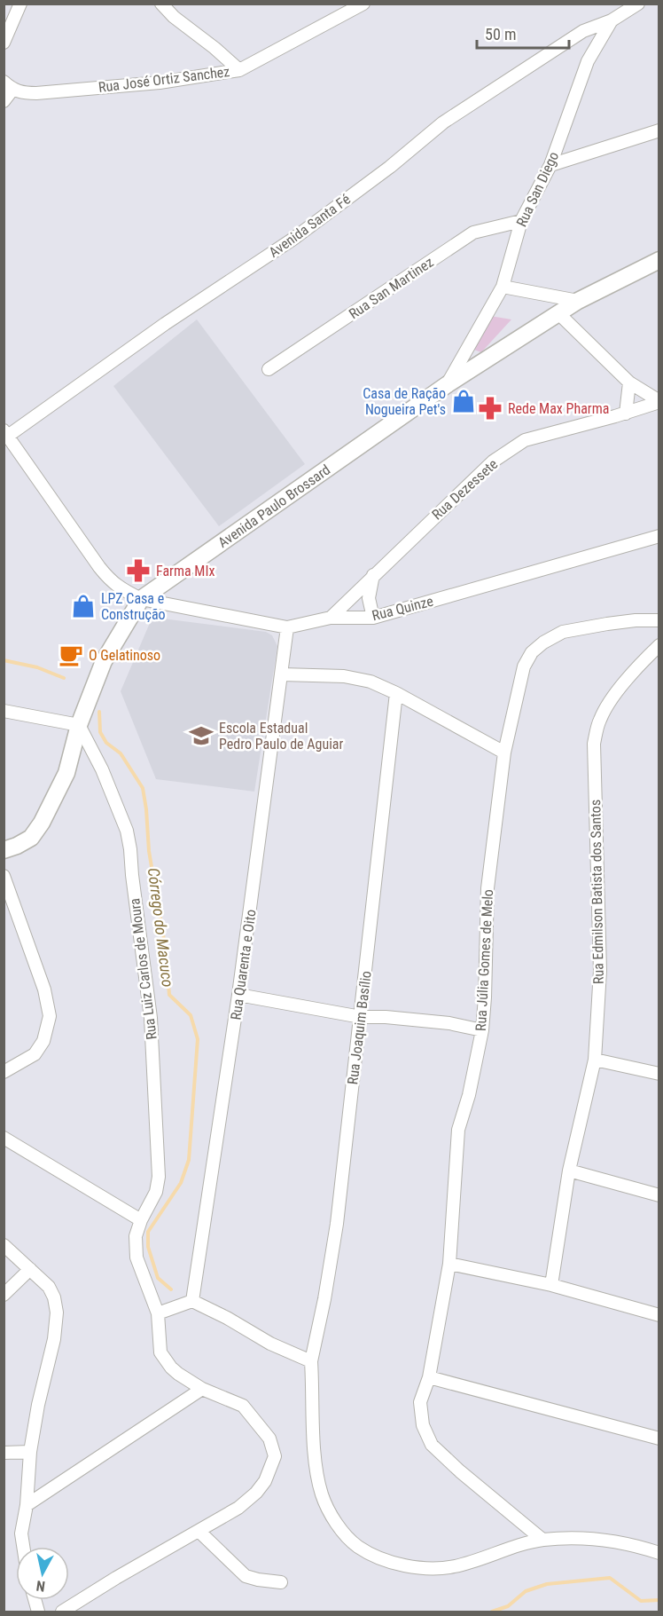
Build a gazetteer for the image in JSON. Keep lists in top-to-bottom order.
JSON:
{
  "streets": {
    "main road": ["Avenida Paulo Brossard"],
    "street": [
      "Rua José Ortiz Sanchez",
      "Rua San Diego",
      "Avenida Santa Fé",
      "Rua San Martinez",
      "Rua Dezessete",
      "Rua Quinze",
      "Rua Edmilson Batista dos Santos",
      "Rua Júlia Gomes de Melo",
      "Rua Quarenta e Oito",
      "Rua Luiz Carlos de Moura",
      "Rua Joaquim Basílio"
    ]
  },
  "crossings": [
    ["Rua San Diego", "Avenida Santa Fé"],
    ["Rua San Diego", "Rua San Martinez"],
    ["Rua San Diego", "Avenida Paulo Brossard"],
    ["Avenida Santa Fé", "Rua Quinze"],
    ["Rua Dezessete", "Rua Quinze"],
    ["Avenida Paulo Brossard", "Rua Quinze"],
    ["Avenida Paulo Brossard", "Rua Luiz Carlos de Moura"],
    ["Rua Quinze", "Rua Quarenta e Oito"],
    ["Rua Júlia Gomes de Melo", "Rua Joaquim Basílio"]
  ],
  "water": ["Córrego do Macuco"],
  "places": {
    "shop": ["Casa de Ração Nogueira Pet's", "LPZ Casa e Construção"],
    "pharmacy": ["Rede Max Pharma", "Farma MIx"],
    "cafe": ["O Gelatinoso"],
    "school or university": ["Escola Estadual Pedro Paulo de Aguiar"]
  },
  "scale_bar": "50 m",
  "north": "bottom"
}
